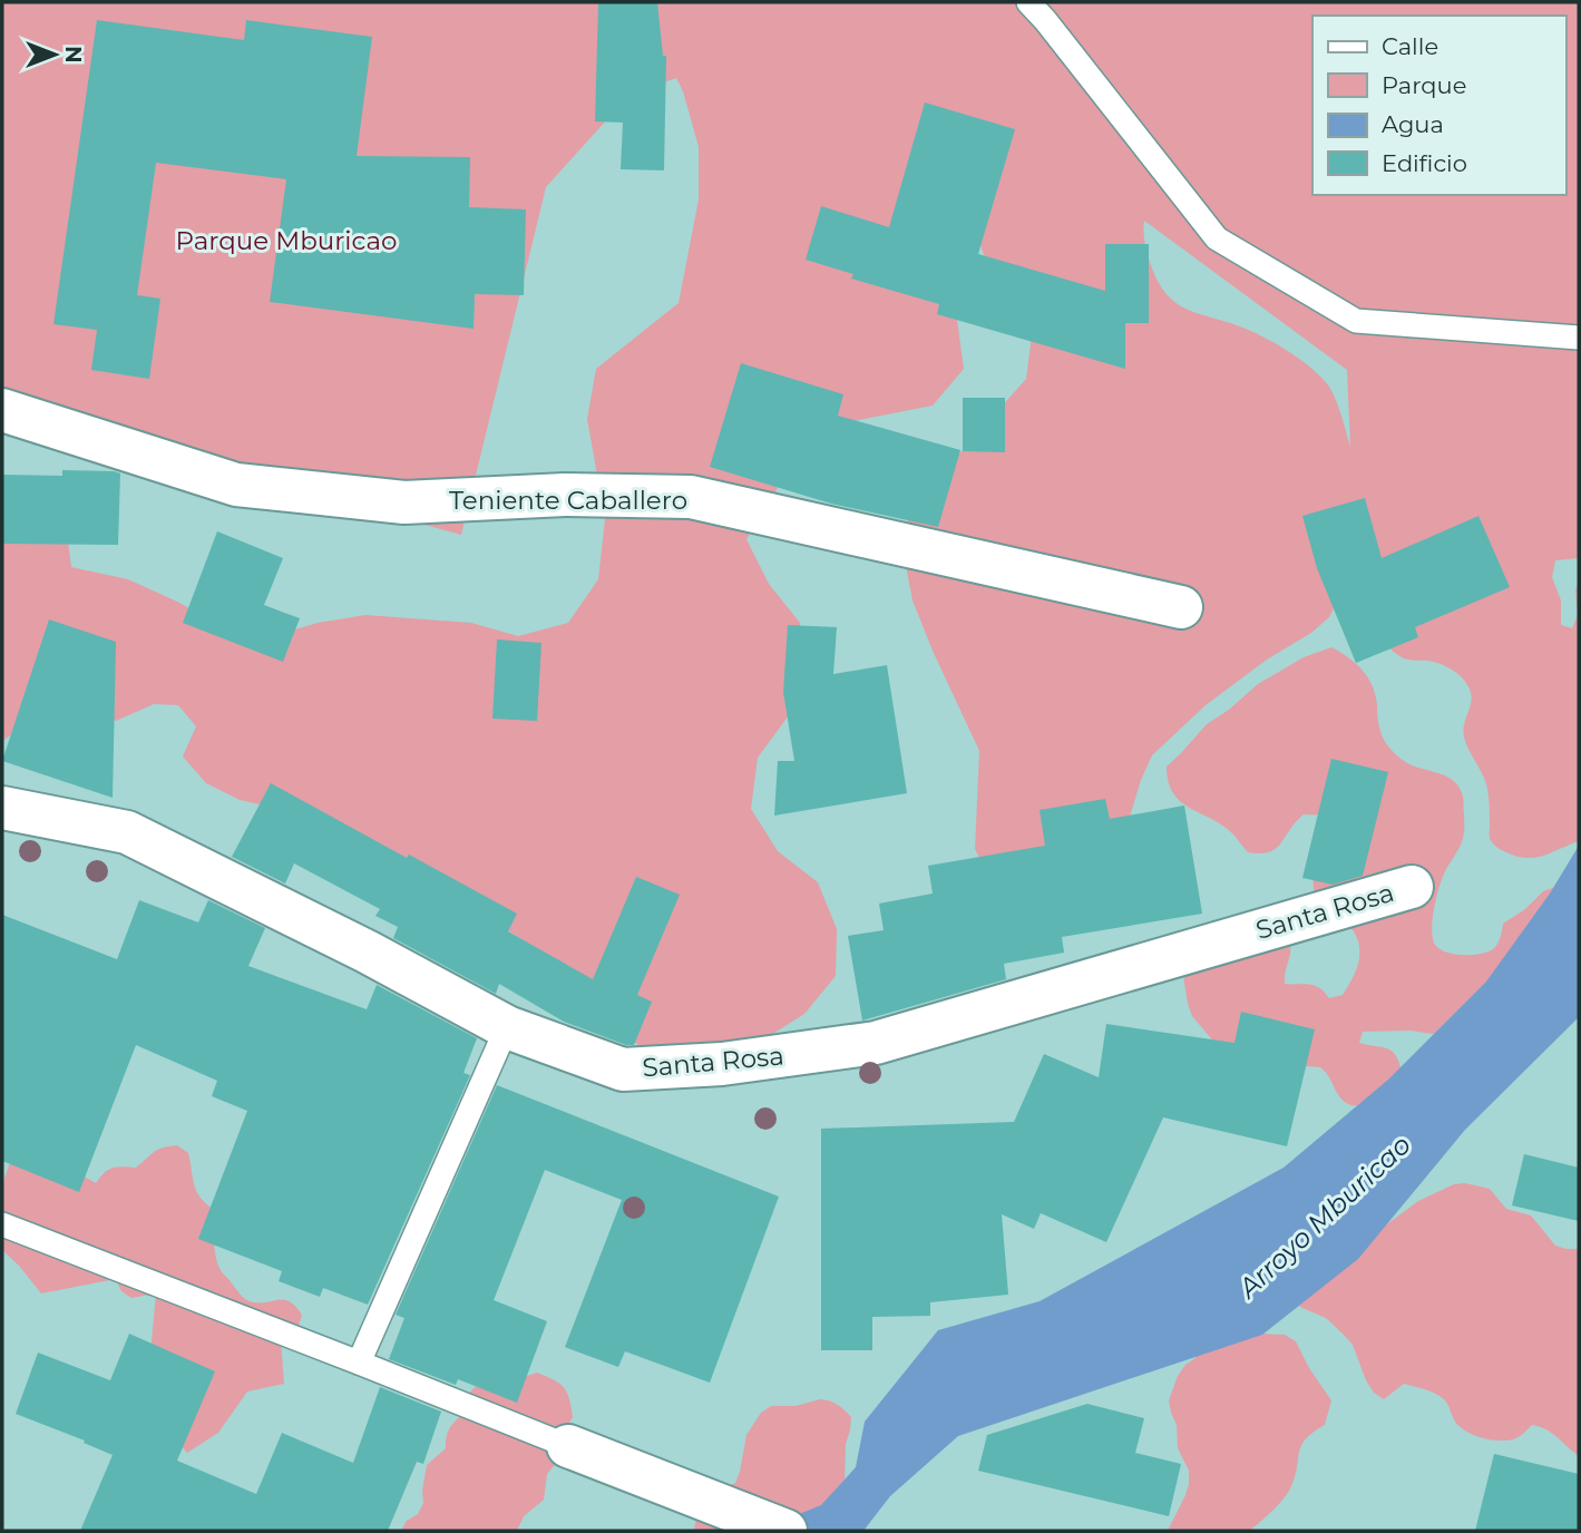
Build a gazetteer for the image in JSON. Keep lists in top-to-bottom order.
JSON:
{
  "streets": {
    "street": ["Teniente Caballero", "Santa Rosa"]
  },
  "water": ["Arroyo Mburicao"],
  "parks": ["Parque Mburicao"],
  "legend": [
    "Calle",
    "Parque",
    "Agua",
    "Edificio"
  ],
  "north": "right"
}
